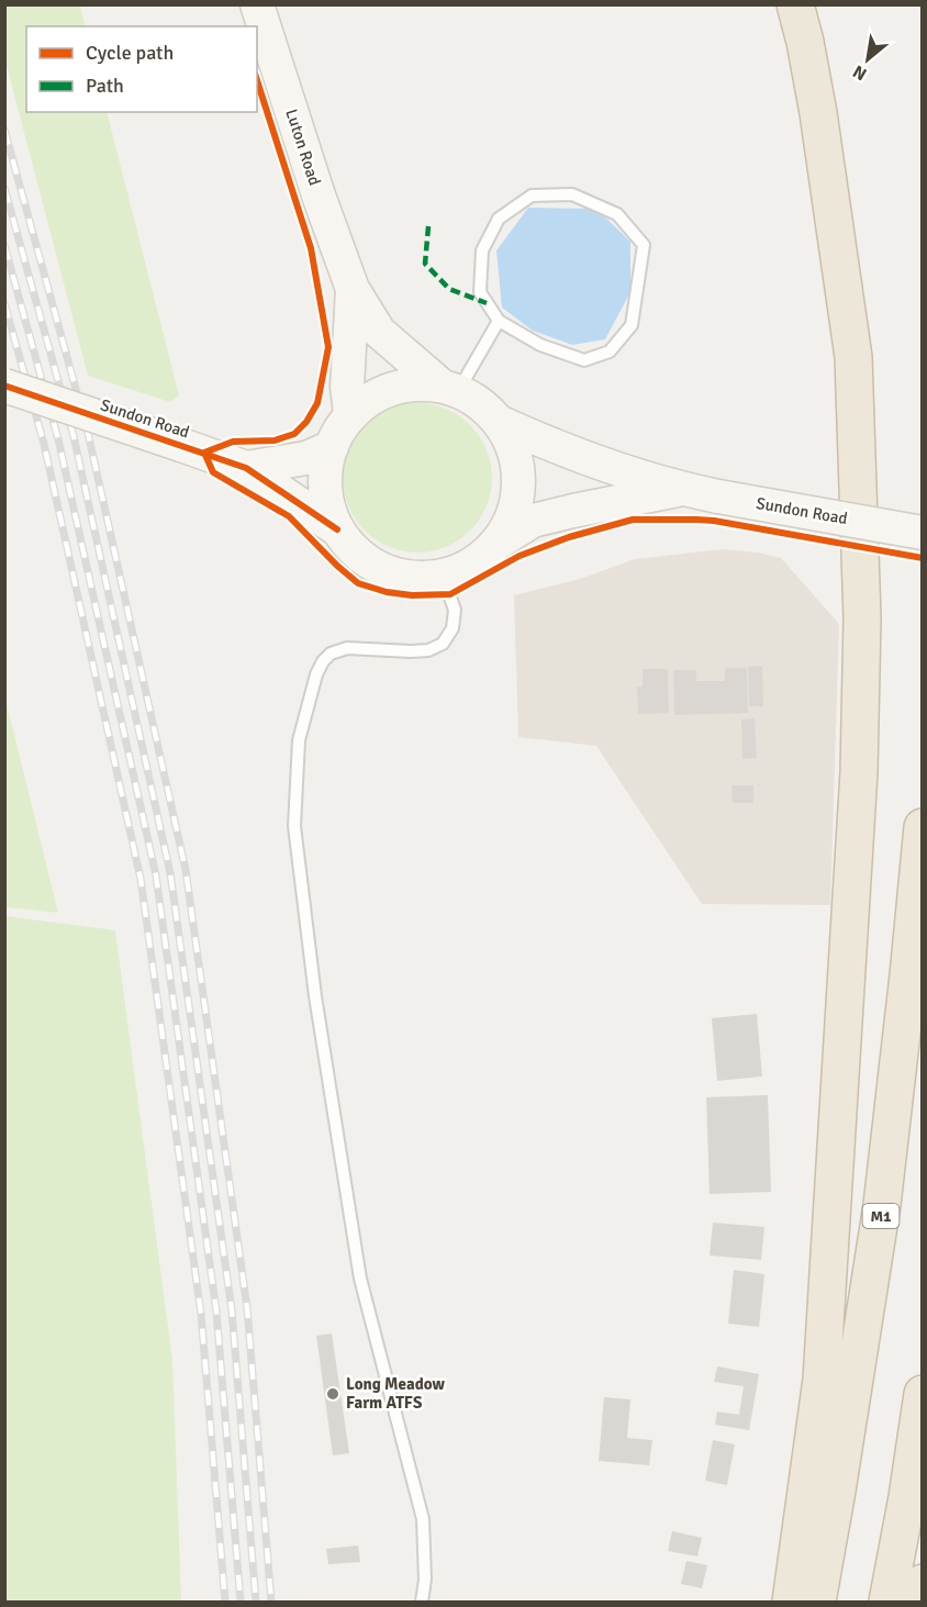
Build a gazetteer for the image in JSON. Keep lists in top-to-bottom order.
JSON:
{
  "streets": {
    "highway": ["M1"],
    "main road": ["Luton Road", "Sundon Road"]
  },
  "crossings": [
    ["Luton Road", "Sundon Road"]
  ],
  "places": ["Long Meadow Farm ATFS"],
  "legend": ["Cycle path", "Path"],
  "north": "bottom left"
}
